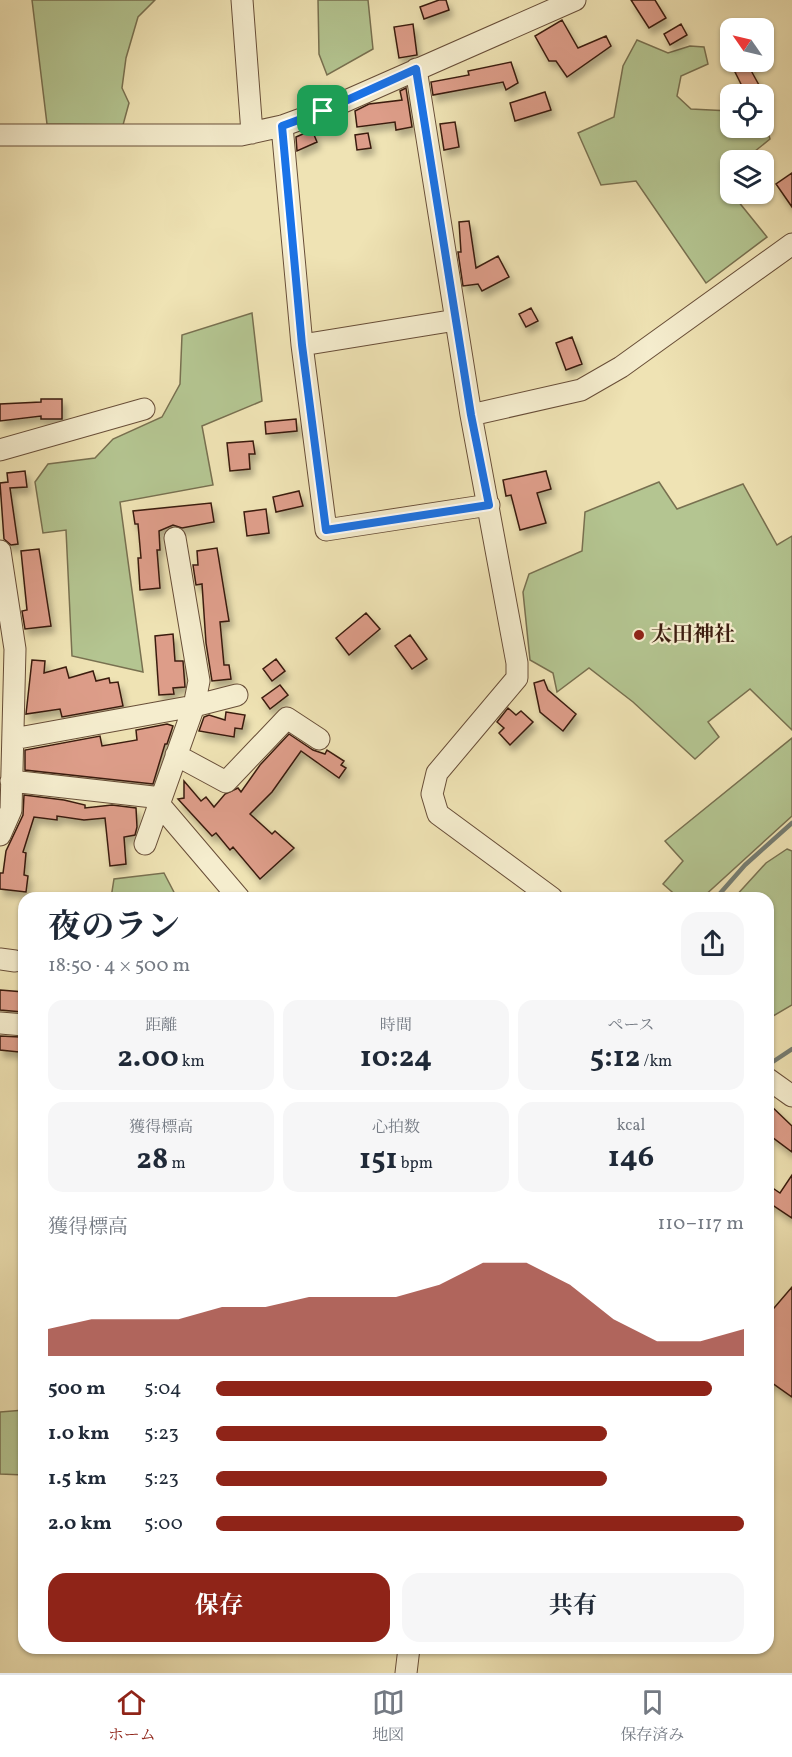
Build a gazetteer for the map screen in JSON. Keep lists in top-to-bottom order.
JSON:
{
  "places": ["太田神社"],
  "north": "top left",
  "page": {
    "heading": ["夜のラン", "18:50 · 4 × 500 m"],
    "stats": [
      ["距離", "2.00 km"],
      ["時間", "10:24"],
      ["ペース", "5:12 /km"],
      ["獲得標高", "28 m"],
      ["心拍数", "151 bpm"],
      ["kcal", "146"]
    ],
    "chart": ["獲得標高", "110–117 m"],
    "list": [
      {
        "name": "500 m",
        "note": "5:04"
      },
      {
        "name": "1.0 km",
        "note": "5:23"
      },
      {
        "name": "1.5 km",
        "note": "5:23"
      },
      {
        "name": "2.0 km",
        "note": "5:00"
      }
    ],
    "buttons": ["保存", "共有"],
    "tabs": ["ホーム", "地図", "保存済み"]
  }
}
